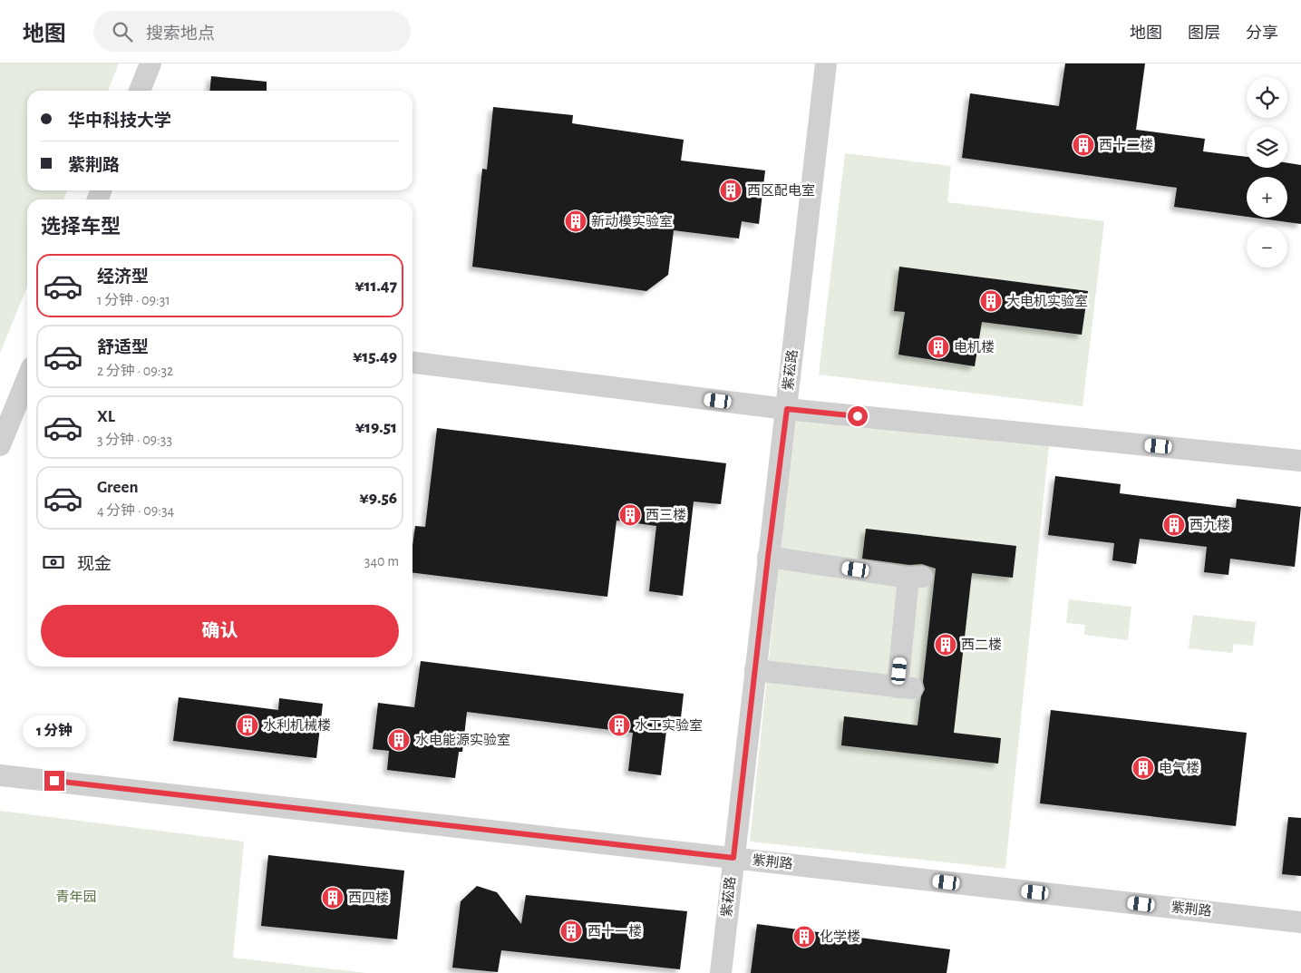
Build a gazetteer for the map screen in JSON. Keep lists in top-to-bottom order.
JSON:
{
  "streets": {
    "street": ["紫菘路", "紫荆路"]
  },
  "crossings": [
    ["紫菘路", "紫荆路"]
  ],
  "parks": ["青年园"],
  "places": {
    "building": [
      "西十二楼",
      "西区配电室",
      "新动模实验室",
      "大电机实验室",
      "电机楼",
      "西三楼",
      "西九楼",
      "西二楼",
      "水利机械楼",
      "水工实验室",
      "水电能源实验室",
      "电气楼",
      "西四楼",
      "西十一楼",
      "化学楼"
    ]
  },
  "page": {
    "header": "地图",
    "search": "搜索地点",
    "nav": ["地图", "图层", "分享"],
    "map_buttons": ["+", "−"],
    "banner": ["华中科技大学", "紫荆路"],
    "heading": "选择车型",
    "list": [
      {
        "name": "经济型",
        "note": "1 分钟 · 09:31",
        "value": "¥11.47"
      },
      {
        "name": "舒适型",
        "note": "2 分钟 · 09:32",
        "value": "¥15.49"
      },
      {
        "name": "XL",
        "note": "3 分钟 · 09:33",
        "value": "¥19.51"
      },
      {
        "name": "Green",
        "note": "4 分钟 · 09:34",
        "value": "¥9.56"
      }
    ],
    "pay": ["现金", "340 m"],
    "buttons": "确认",
    "bubble": "1 分钟"
  }
}
